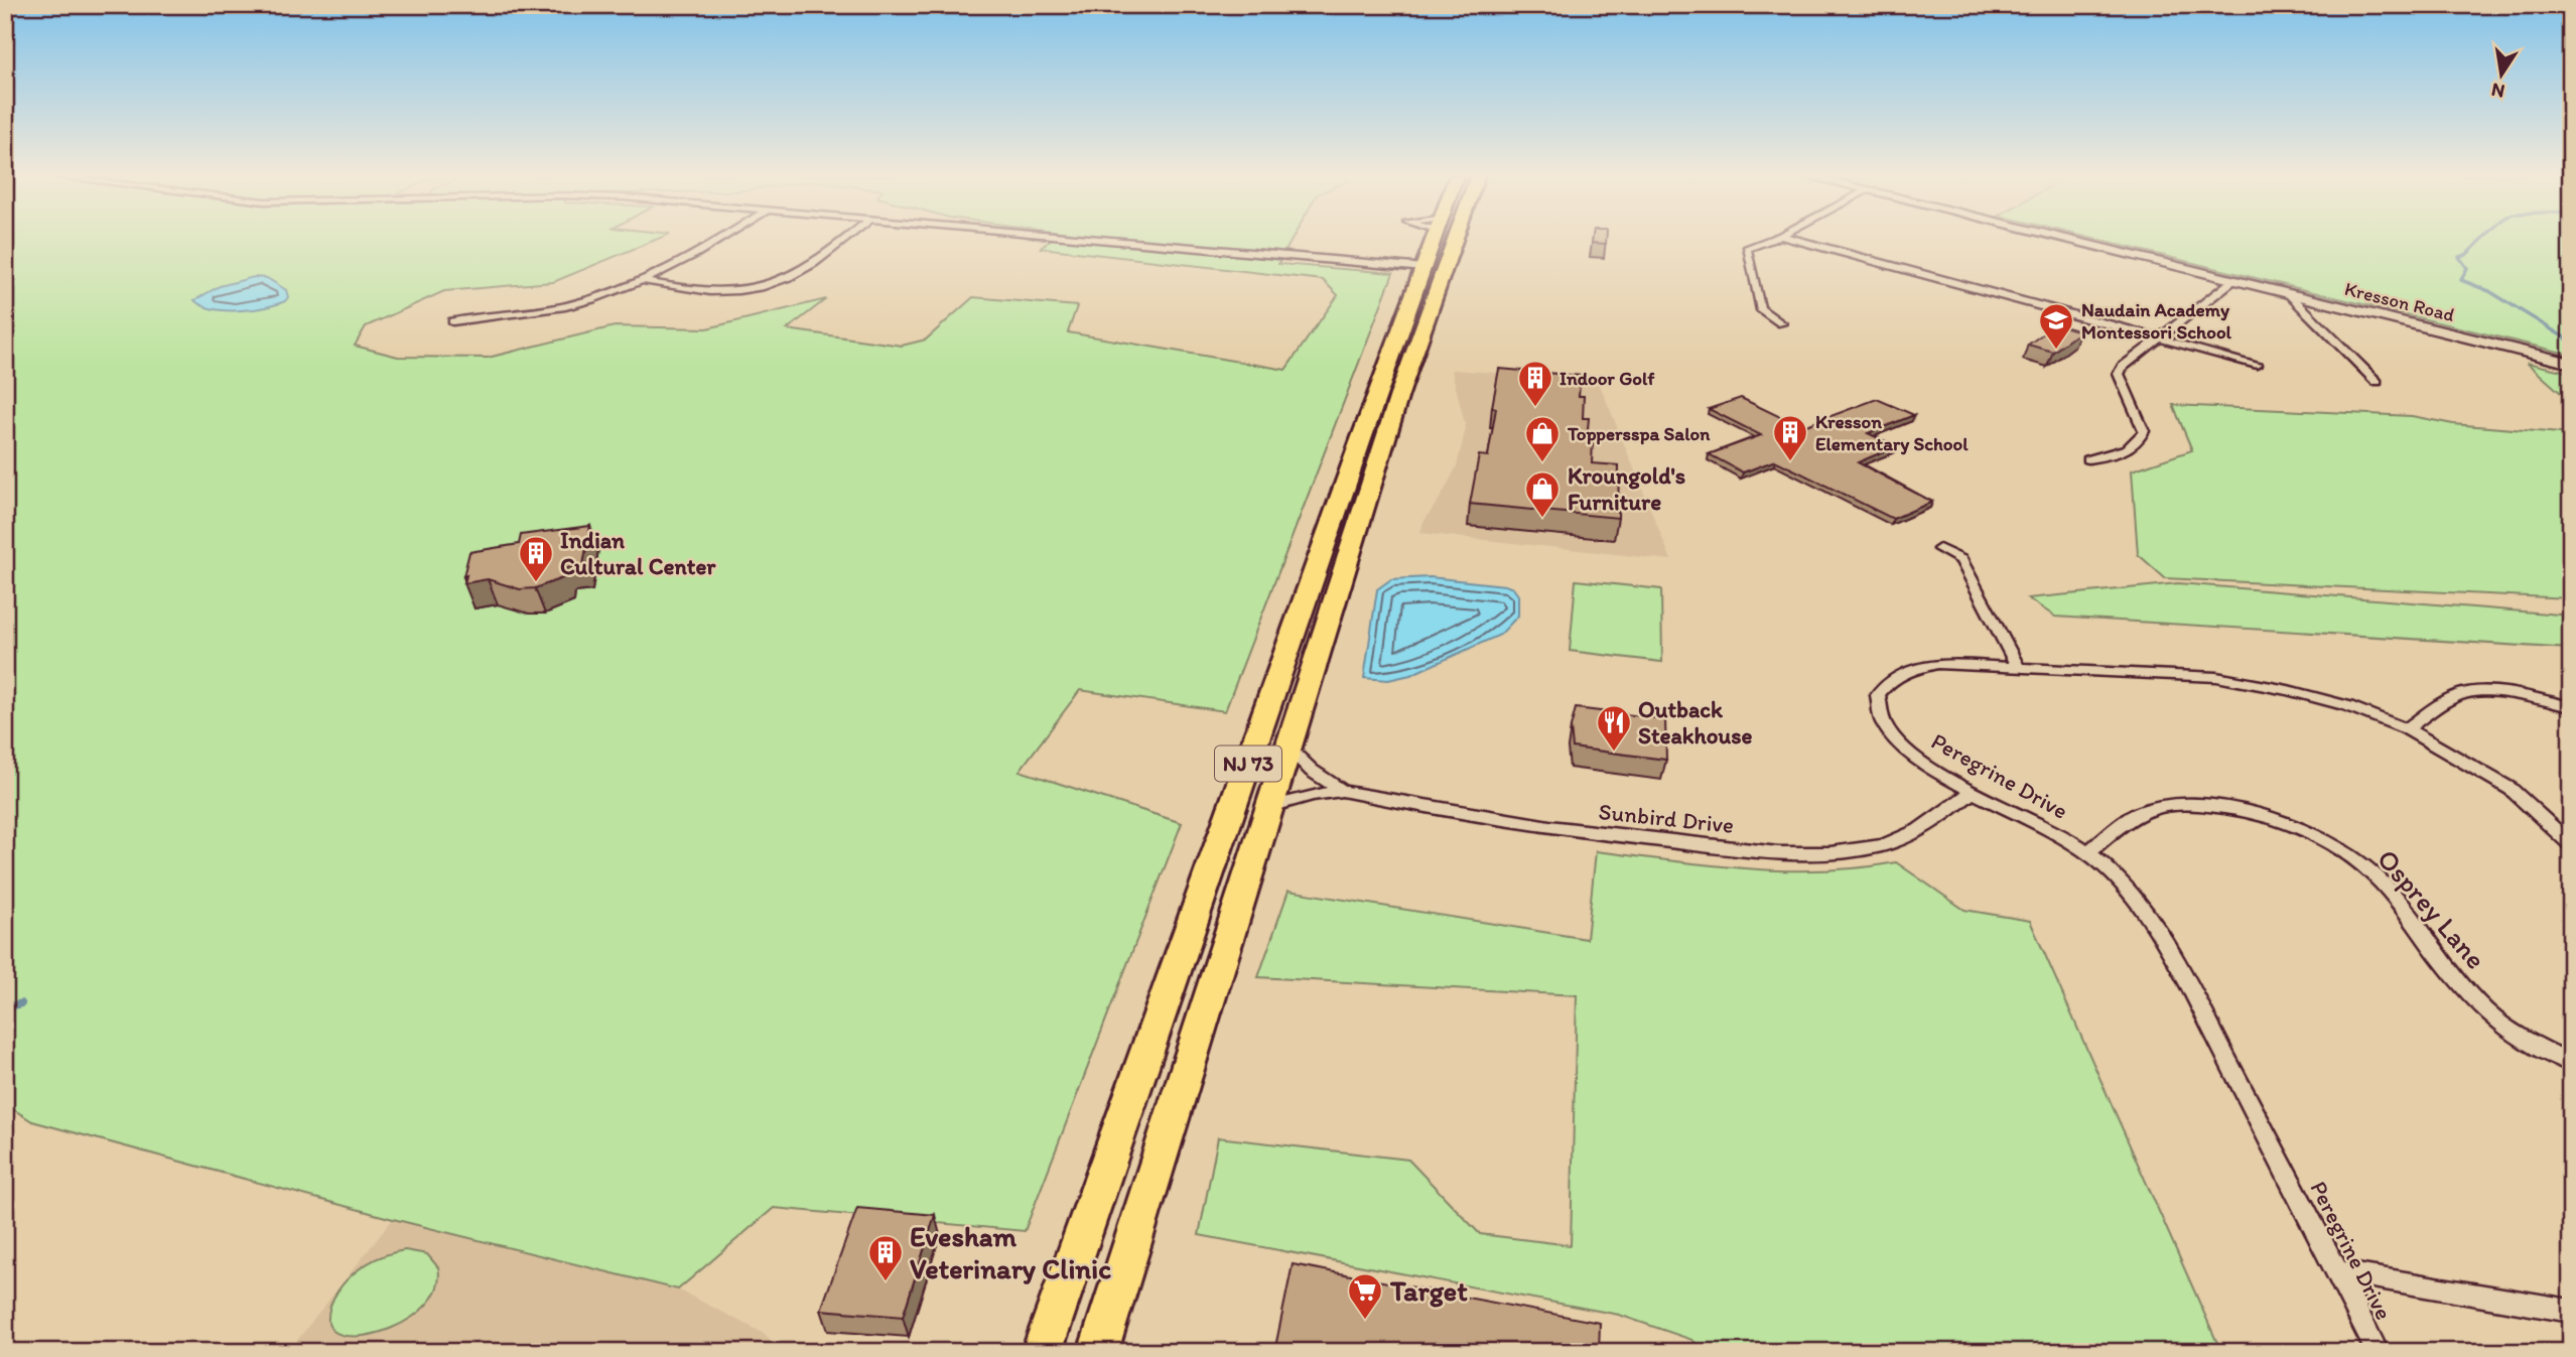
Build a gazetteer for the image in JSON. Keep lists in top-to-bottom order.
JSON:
{
  "streets": {
    "highway": ["NJ 73"],
    "main road": ["Kresson Road"],
    "street": ["Peregrine Drive", "Sunbird Drive", "Osprey Lane"]
  },
  "crossings": [
    ["NJ 73", "Sunbird Drive"],
    ["Peregrine Drive", "Sunbird Drive"],
    ["Peregrine Drive", "Osprey Lane"]
  ],
  "places": {
    "school or university": ["Naudain Academy Montessori School"],
    "building": [
      "Indoor Golf",
      "Kresson Elementary School",
      "Indian Cultural Center",
      "Evesham Veterinary Clinic"
    ],
    "shop": ["Toppersspa Salon", "Kroungold's Furniture"],
    "restaurant": ["Outback Steakhouse"],
    "supermarket": ["Target"]
  },
  "north": "bottom"
}
